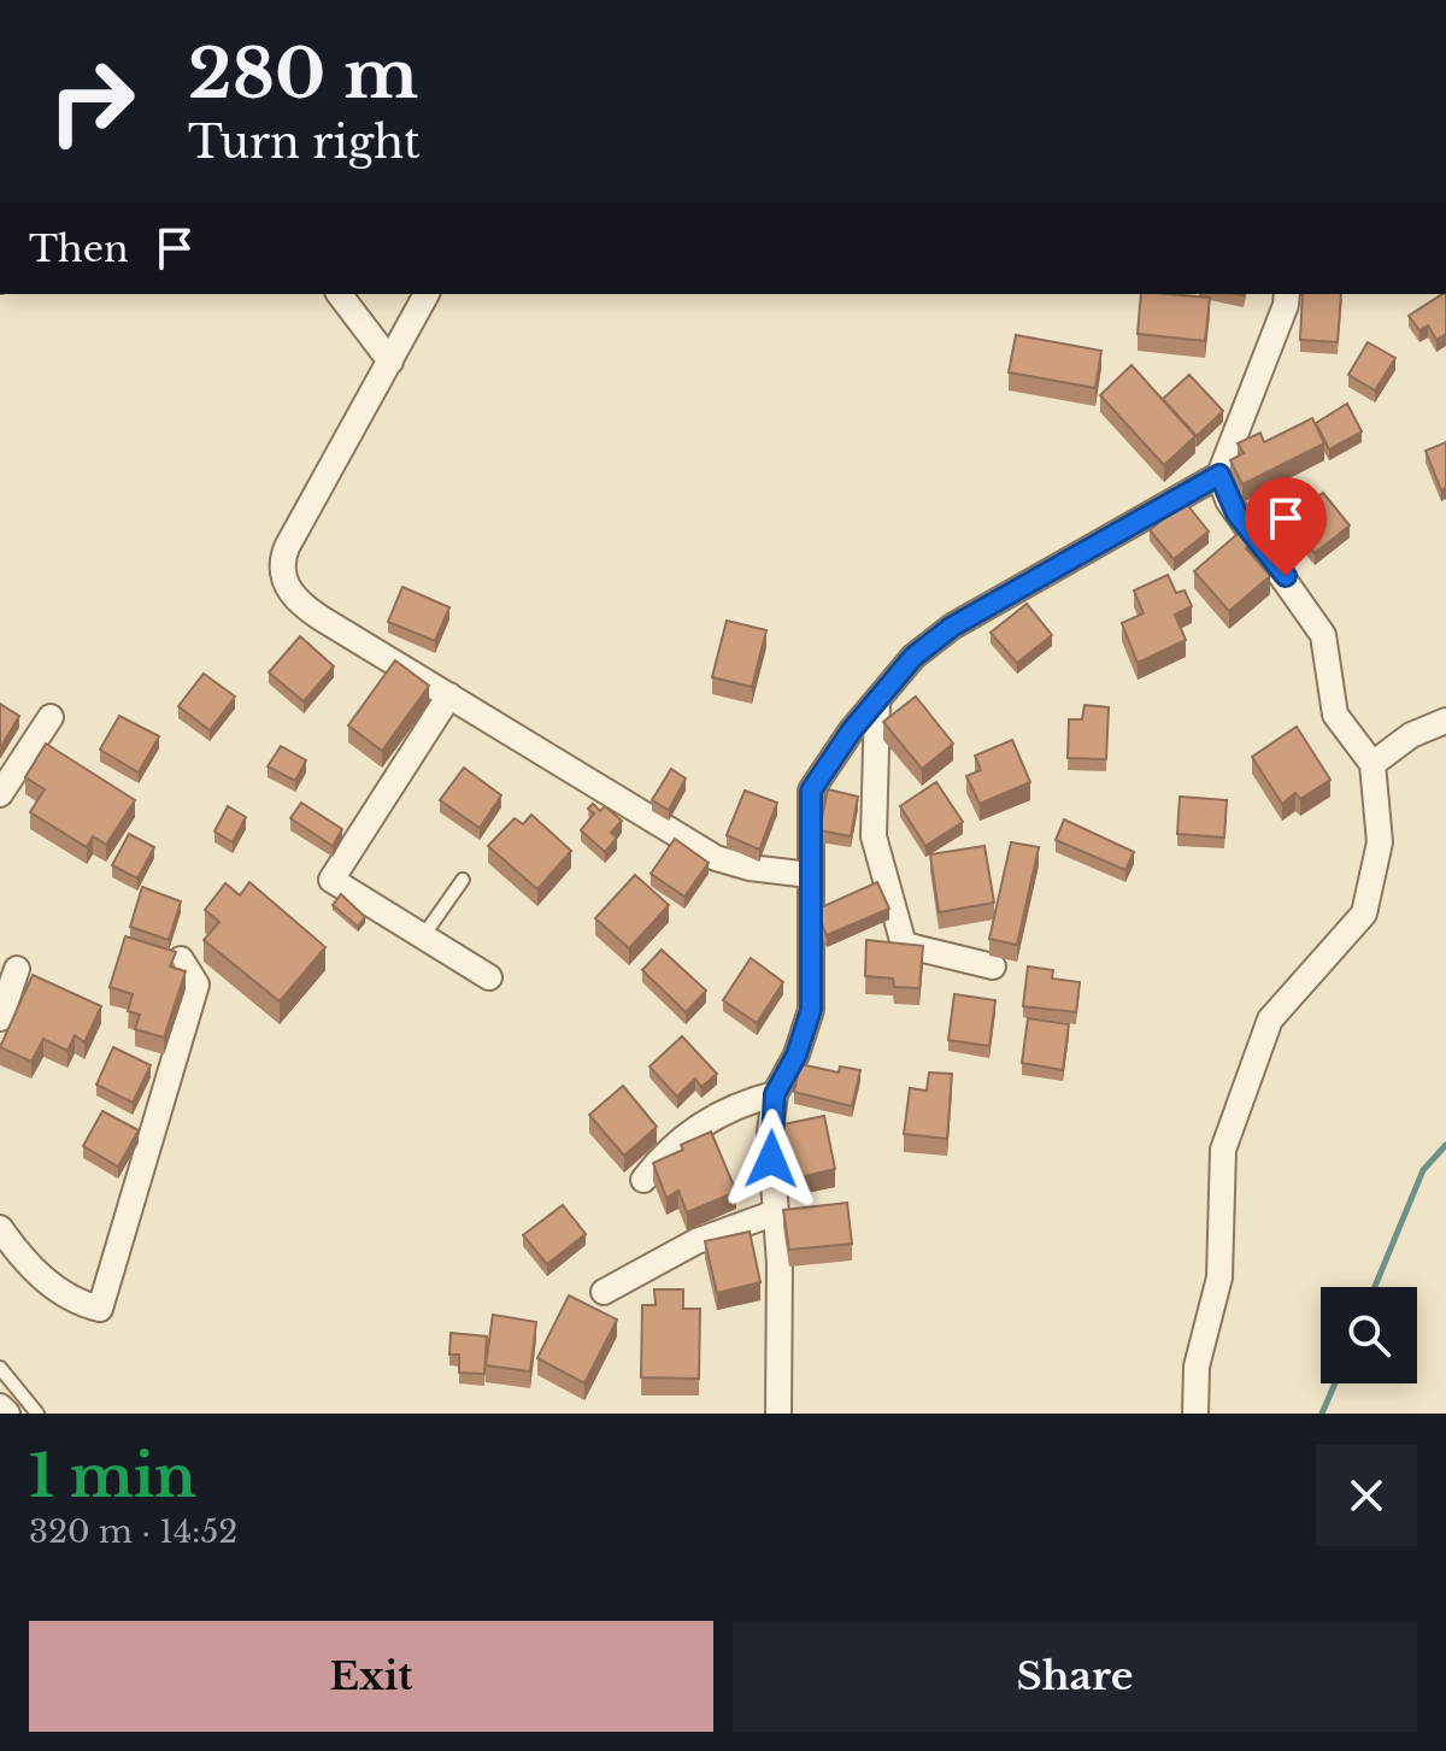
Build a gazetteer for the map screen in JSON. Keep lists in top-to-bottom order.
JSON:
{
  "page": {
    "turn": ["280 m", "Turn right"],
    "then": "Then",
    "heading": ["1 min", "320 m · 14:52"],
    "buttons": ["Exit", "Share"]
  }
}
